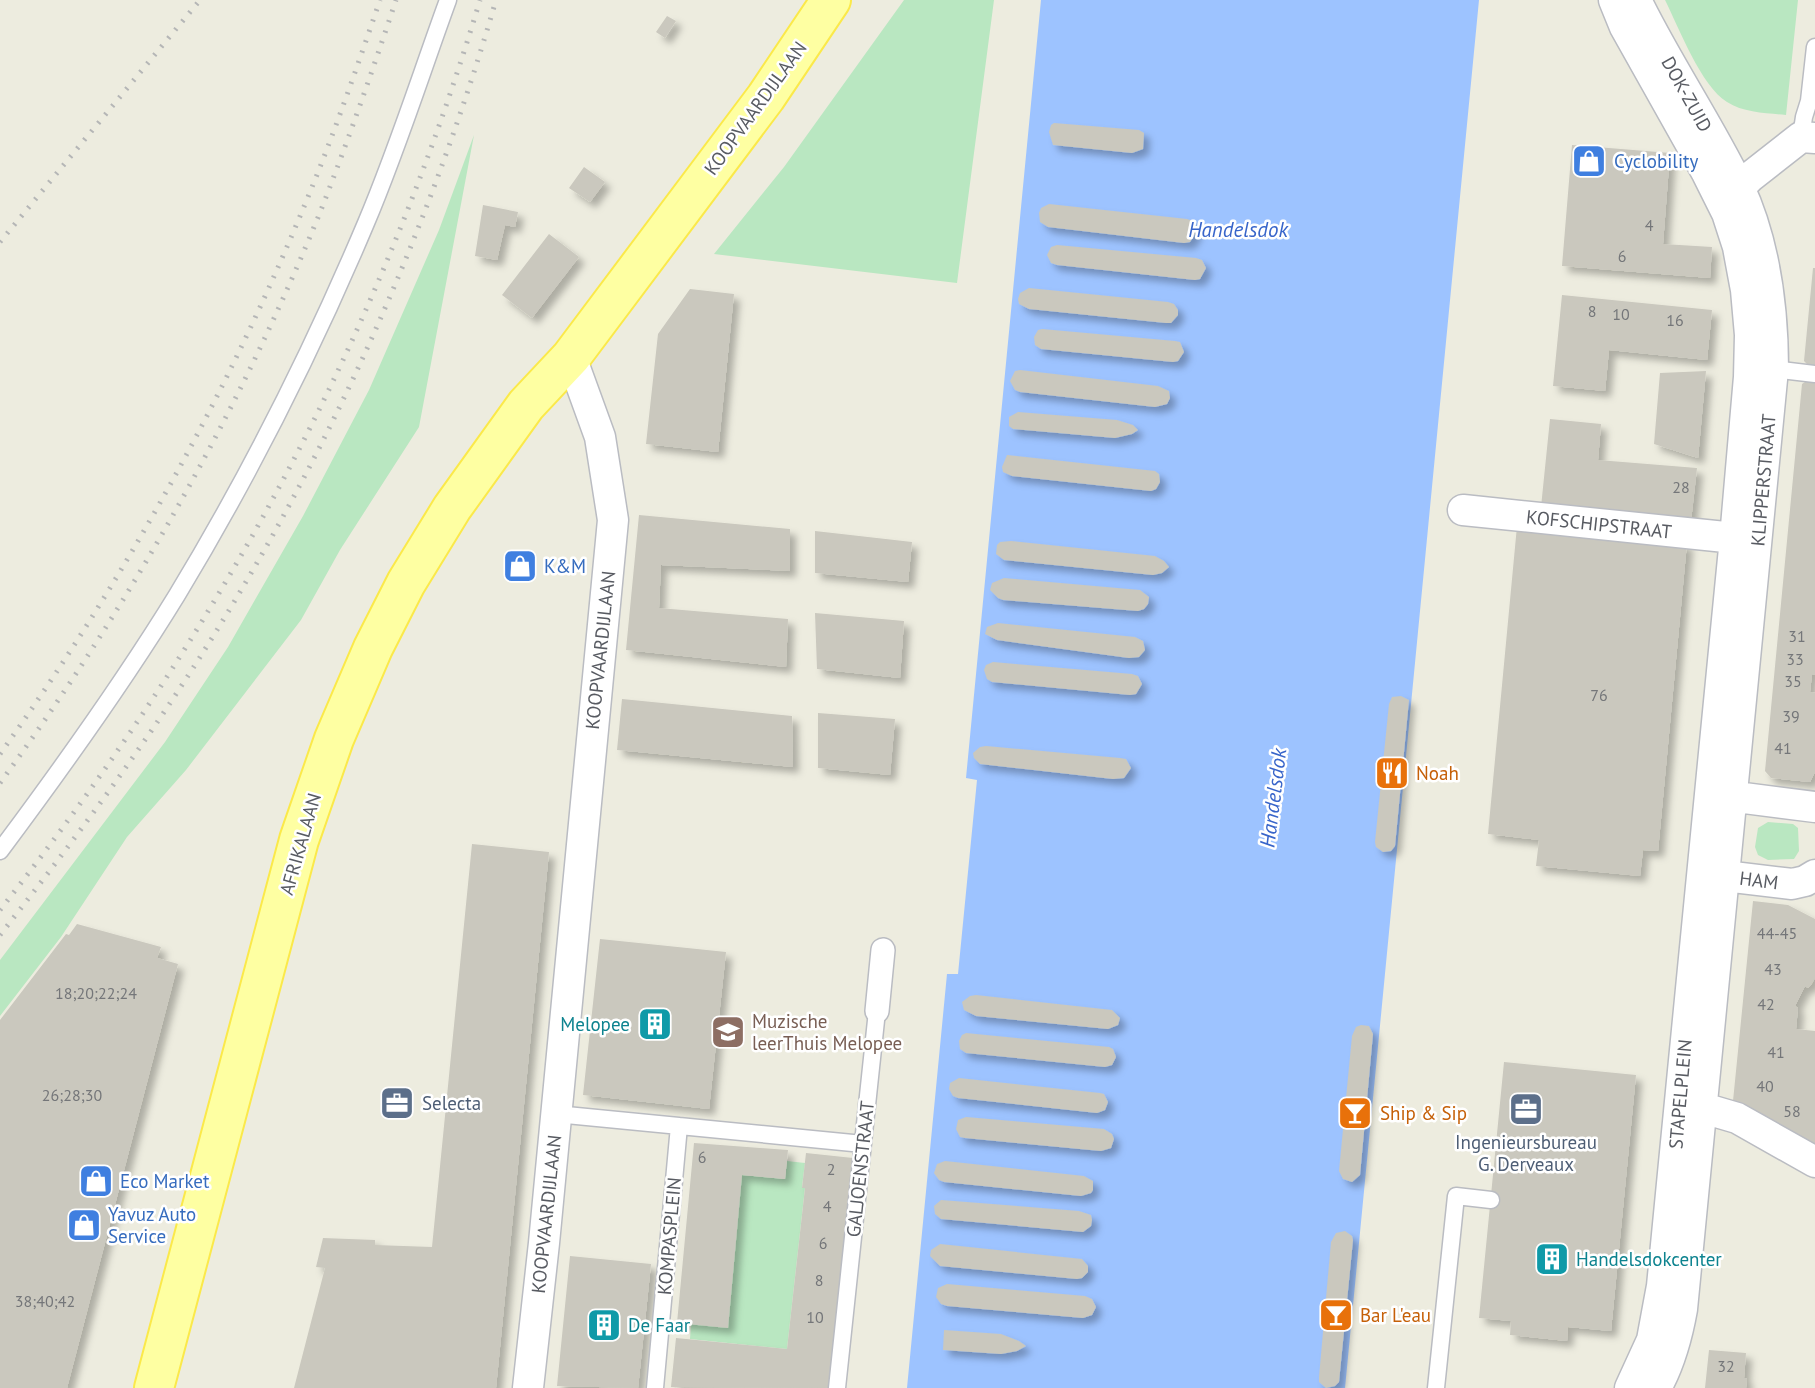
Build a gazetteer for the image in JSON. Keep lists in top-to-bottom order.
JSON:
{
  "streets": {
    "main road": ["KOOPVAARDIJLAAN", "AFRIKALAAN"],
    "street": [
      "DOK-ZUID",
      "KLIPPERSTRAAT",
      "KOFSCHIPSTRAAT",
      "HAM",
      "STAPELPLEIN",
      "GALJOENSTRAAT"
    ],
    "lane": ["KOMPASPLEIN"]
  },
  "crossings": [
    ["DOK-ZUID", "KLIPPERSTRAAT"],
    ["KOOPVAARDIJLAAN", "AFRIKALAAN"],
    ["KLIPPERSTRAAT", "KOFSCHIPSTRAAT"],
    ["KLIPPERSTRAAT", "STAPELPLEIN"],
    ["HAM", "STAPELPLEIN"]
  ],
  "water": ["Handelsdok"],
  "places": {
    "shop": [
      "Cyclobility",
      "K&M",
      "Eco Market",
      "Yavuz Auto Service"
    ],
    "restaurant": ["Noah"],
    "building": ["Melopee", "Handelsdokcenter", "De Faar"],
    "school or university": ["Muzische leerThuis Melopee"],
    "office": ["Selecta", "Ingenieursbureau G. Derveaux"],
    "bar": ["Ship & Sip", "Bar L'eau"]
  },
  "house_numbers": [
    "4",
    "6",
    "8",
    "10",
    "16",
    "28",
    "31",
    "33",
    "35",
    "76",
    "39",
    "41",
    "44-45",
    "43",
    "18;20;22;24",
    "42",
    "41",
    "40",
    "26;28;30",
    "58",
    "6",
    "2",
    "4",
    "6",
    "8",
    "38;40;42",
    "10",
    "32"
  ]
}
